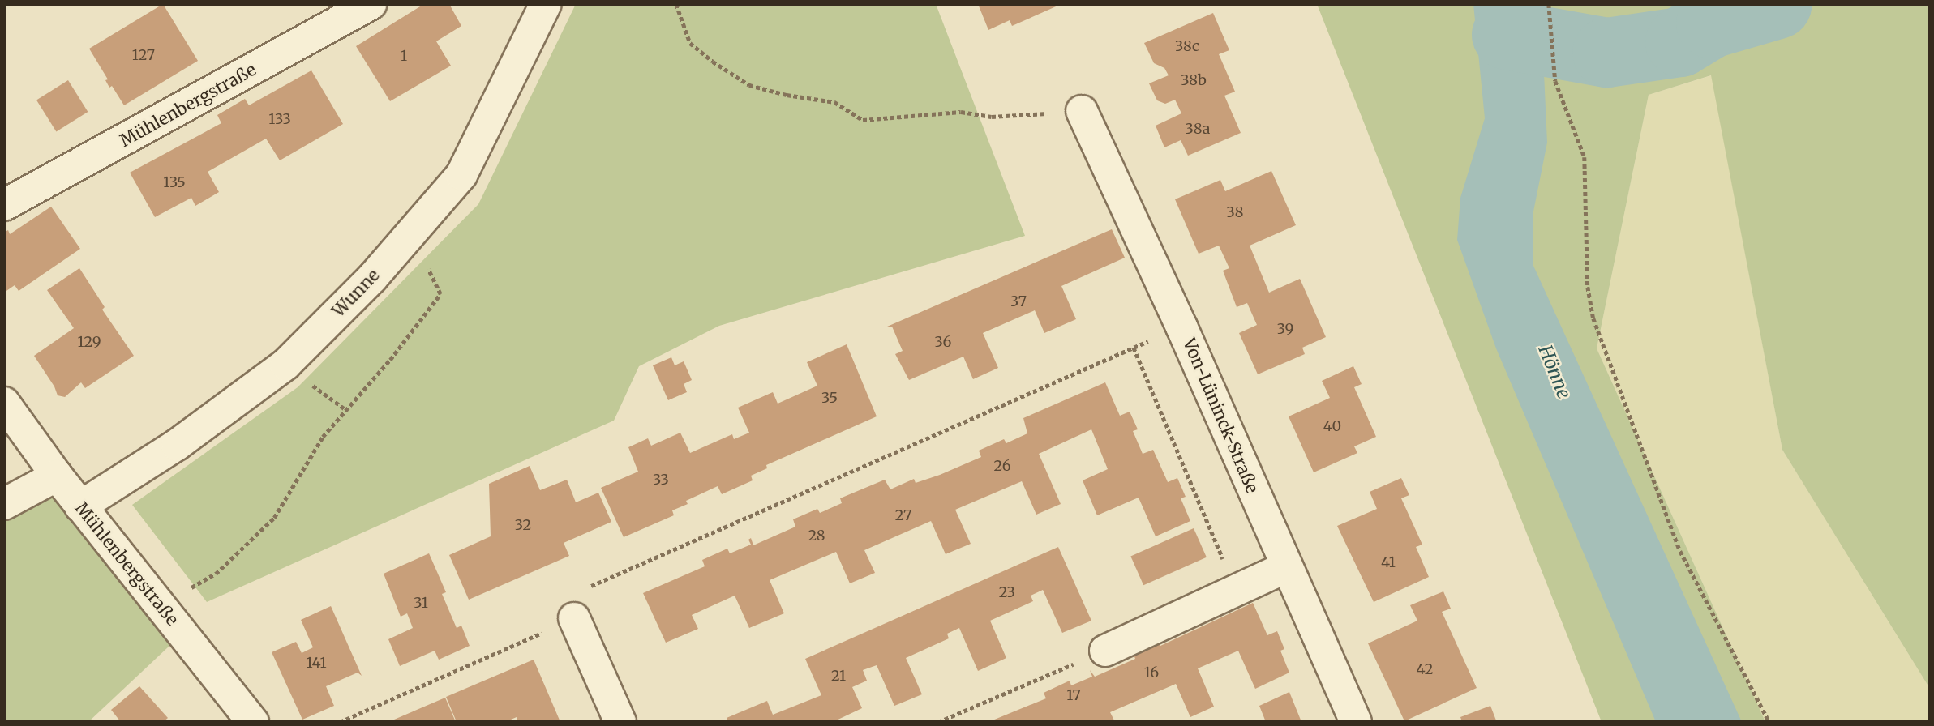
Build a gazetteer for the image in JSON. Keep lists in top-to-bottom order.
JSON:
{
  "streets": {
    "street": ["Mühlenbergstraße", "Wunne", "Von-Lüninck-Straße"]
  },
  "crossings": [
    ["Mühlenbergstraße", "Wunne"]
  ],
  "water": ["Hönne"],
  "house_numbers": [
    "38c",
    "127",
    "1",
    "38b",
    "133",
    "38a",
    "135",
    "38",
    "37",
    "39",
    "129",
    "36",
    "35",
    "40",
    "26",
    "33",
    "27",
    "32",
    "28",
    "41",
    "23",
    "31",
    "141",
    "42",
    "16",
    "21",
    "17"
  ]
}
